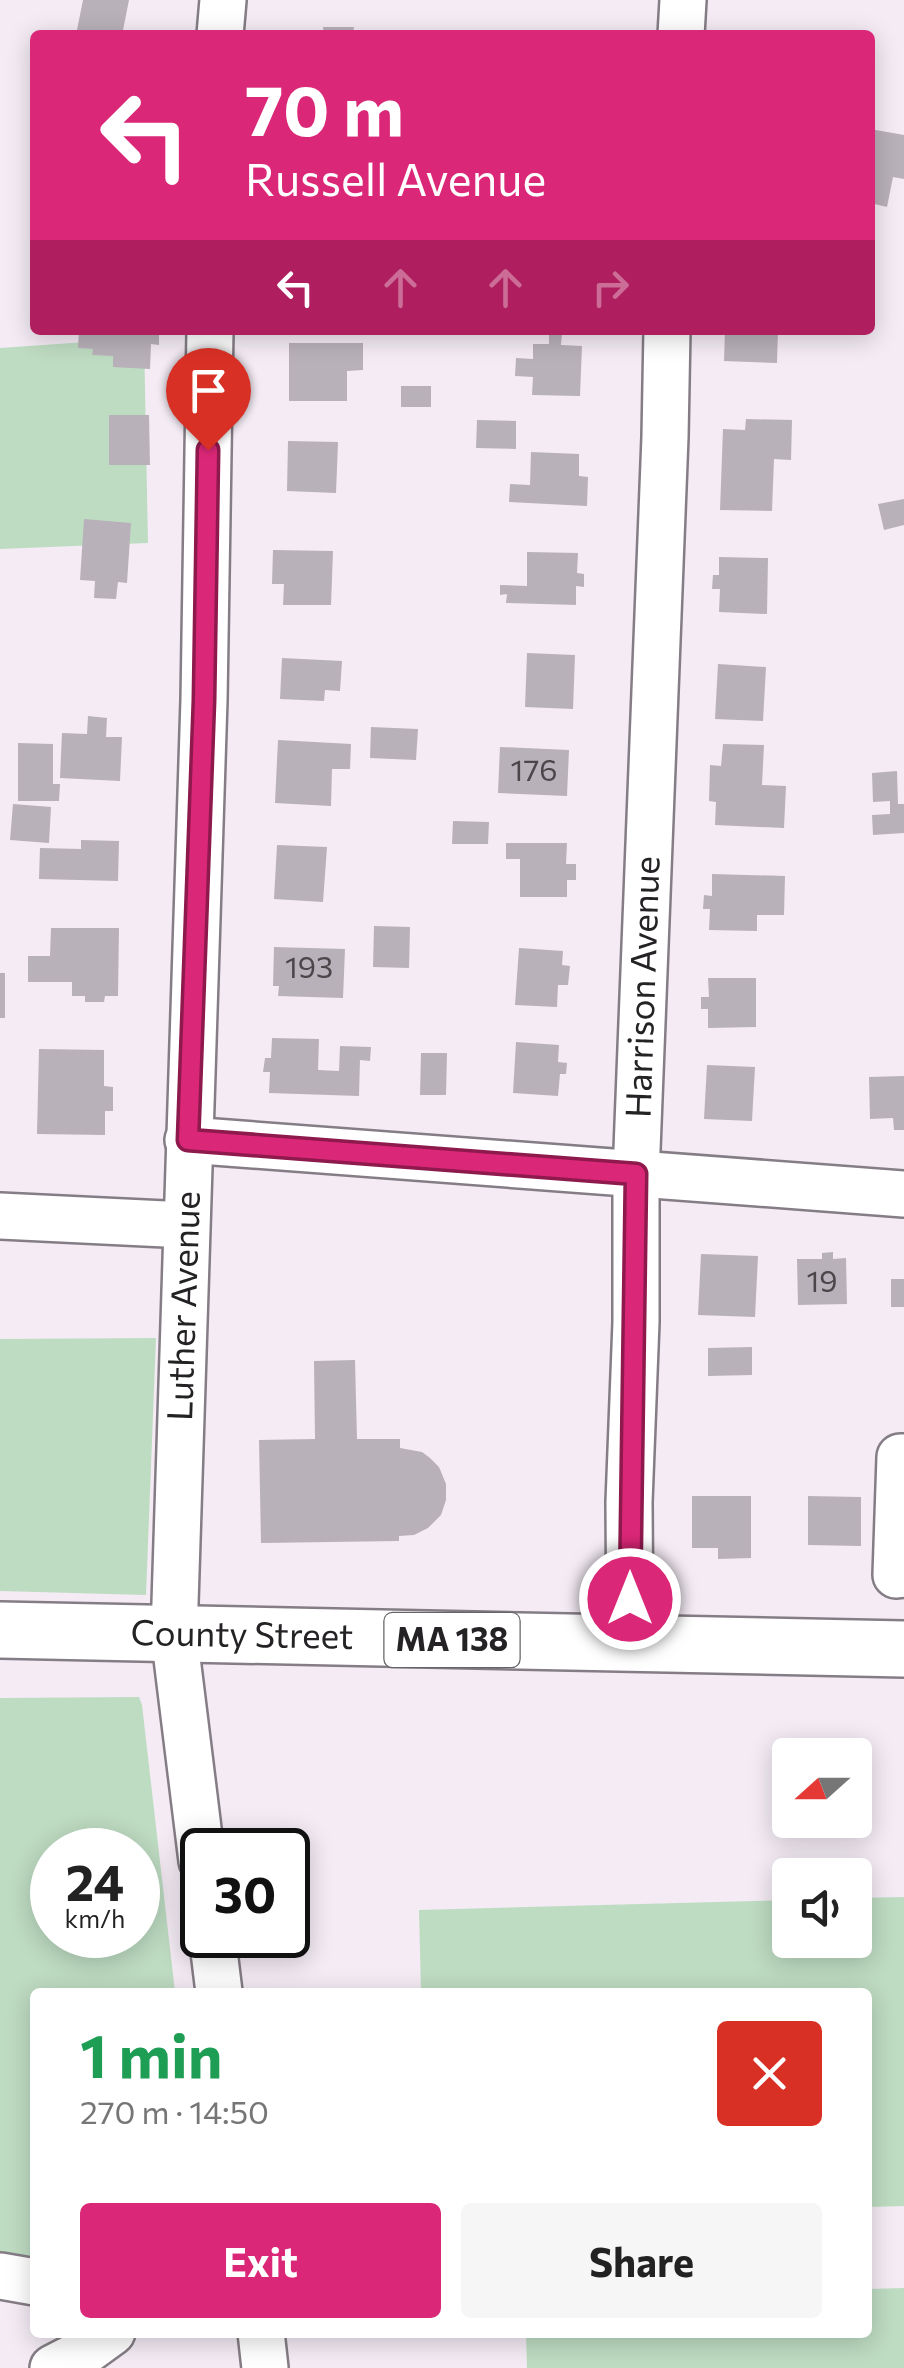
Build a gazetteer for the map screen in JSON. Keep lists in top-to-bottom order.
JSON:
{
  "streets": {
    "main road": ["County Street", "MA 138"],
    "street": ["Harrison Avenue", "Luther Avenue"]
  },
  "crossings": [
    ["Harrison Avenue", "County Street"],
    ["Luther Avenue", "County Street"]
  ],
  "house_numbers": ["176", "193", "19"],
  "north": "left",
  "page": {
    "turn": ["70 m", "Russell Avenue"],
    "speed": "24 km/h",
    "limit": "30",
    "heading": ["1 min", "270 m · 14:50"],
    "buttons": ["Exit", "Share"]
  }
}
